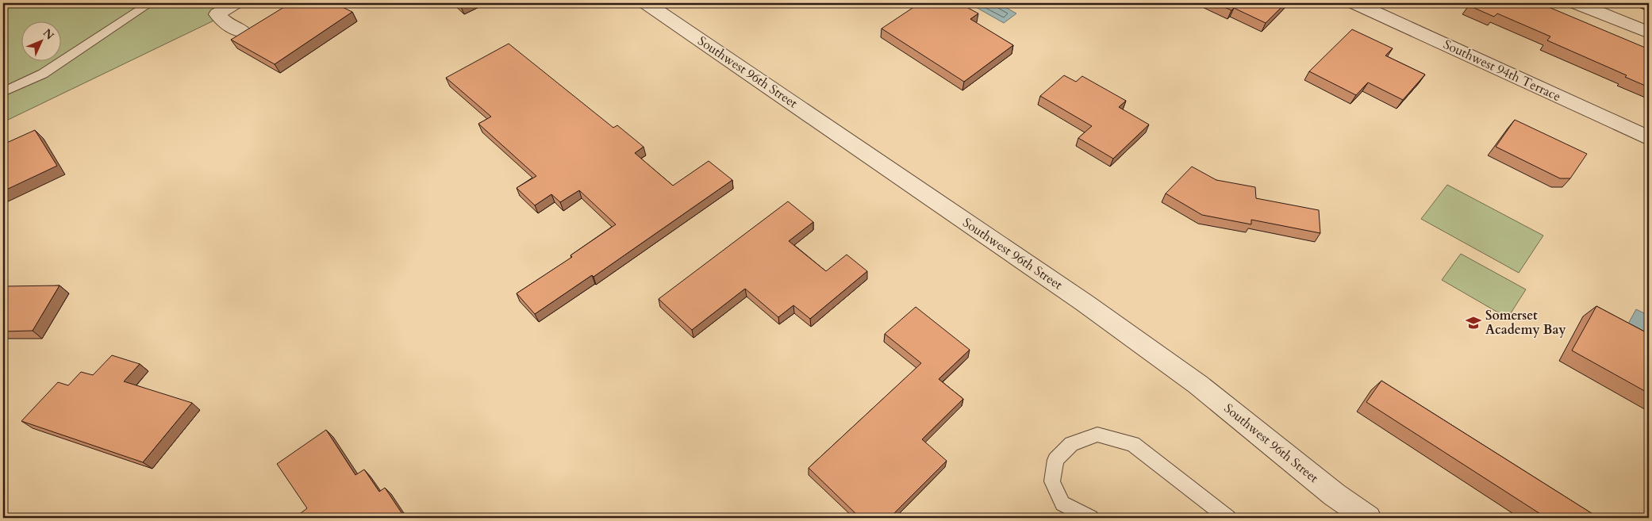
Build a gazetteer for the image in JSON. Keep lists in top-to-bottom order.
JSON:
{
  "streets": {
    "street": ["Southwest 94th Terrace", "Southwest 96th Street"]
  },
  "places": {
    "school or university": ["Somerset Academy Bay"]
  },
  "north": "top right"
}
